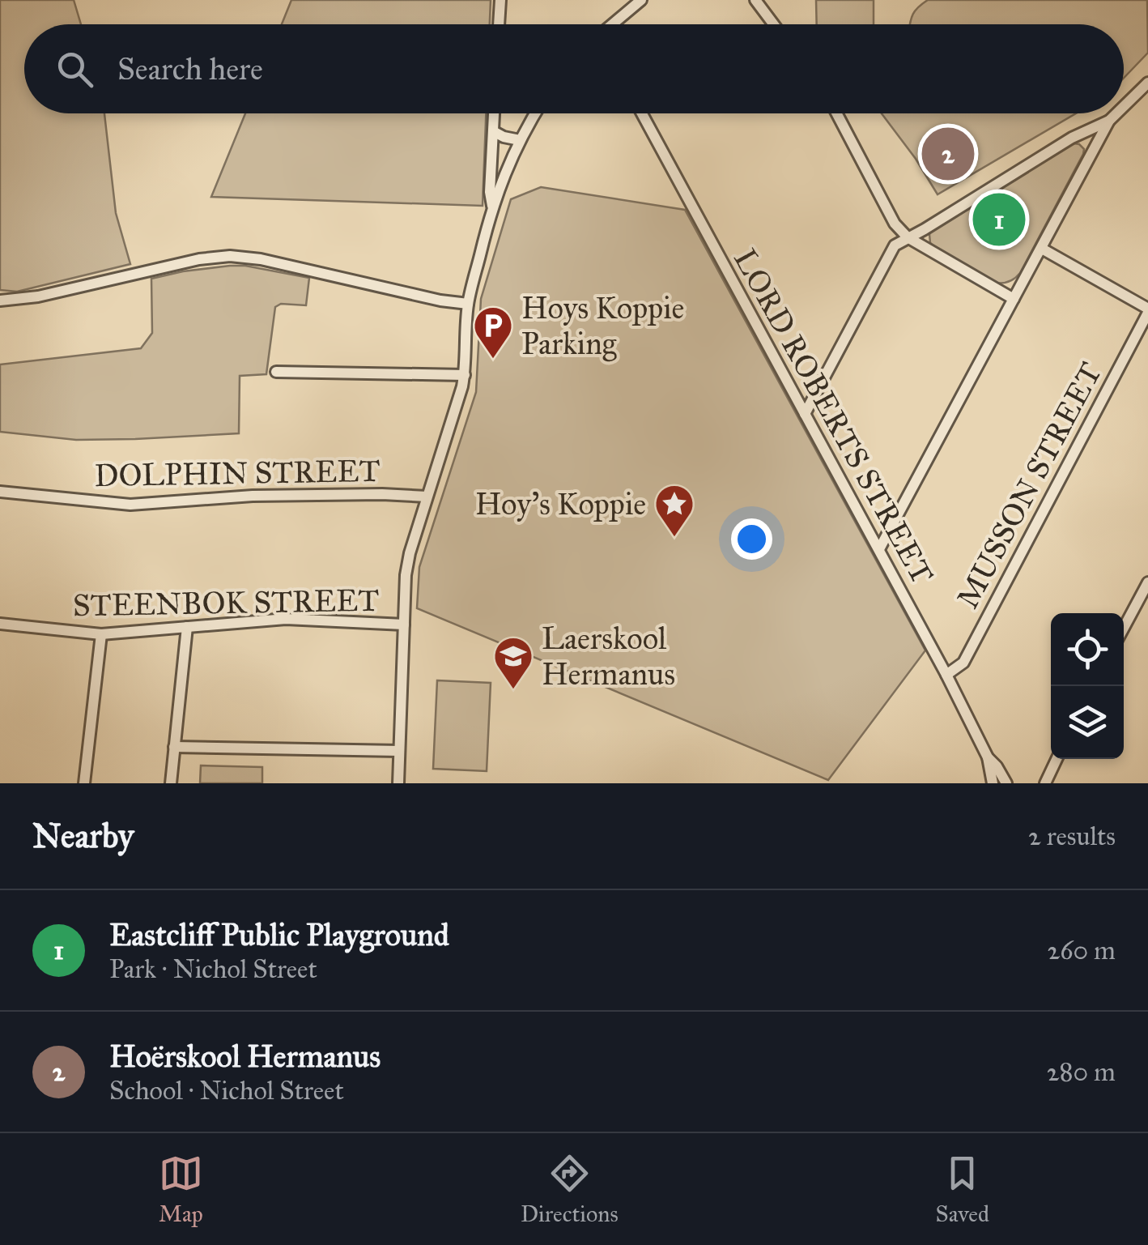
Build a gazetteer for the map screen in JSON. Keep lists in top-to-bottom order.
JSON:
{
  "streets": {
    "street": [
      "LORD ROBERTS STREET",
      "DOLPHIN STREET",
      "MUSSON STREET",
      "STEENBOK STREET"
    ]
  },
  "crossings": [
    ["LORD ROBERTS STREET", "MUSSON STREET"]
  ],
  "places": {
    "parking": ["Hoys Koppie Parking"],
    "place": ["Hoy's Koppie"],
    "school or university": ["Laerskool Hermanus"]
  },
  "page": {
    "search": "Search here",
    "pins": ["2", "1"],
    "heading": ["Nearby", "2 results"],
    "list": [
      {
        "mark": "1",
        "name": "Eastcliff Public Playground",
        "note": "Park · Nichol Street",
        "value": "260 m"
      },
      {
        "mark": "2",
        "name": "Hoërskool Hermanus",
        "note": "School · Nichol Street",
        "value": "280 m"
      }
    ],
    "nav": ["Map", "Directions", "Saved"]
  }
}
